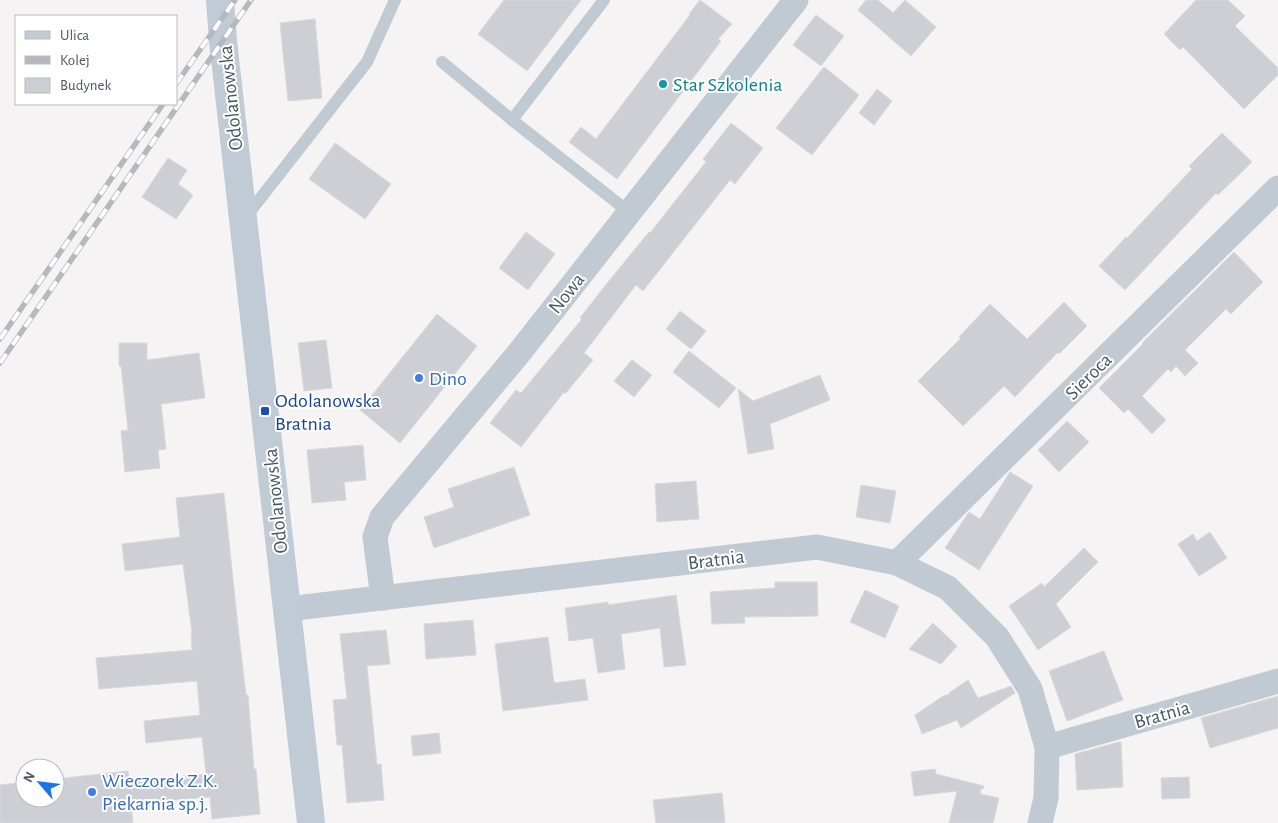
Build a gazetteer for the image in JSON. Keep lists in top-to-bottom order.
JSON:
{
  "streets": {
    "main road": ["Odolanowska"],
    "street": ["Nowa", "Sieroca", "Bratnia"]
  },
  "crossings": [
    ["Odolanowska", "Bratnia"],
    ["Nowa", "Bratnia"],
    ["Sieroca", "Bratnia"]
  ],
  "places": {
    "other": ["Star Szkolenia", "Dino", "Wieczorek Z.K. Piekarnia sp.j."],
    "transit": ["Odolanowska Bratnia"]
  },
  "legend": ["Ulica", "Kolej", "Budynek"],
  "north": "top left"
}
